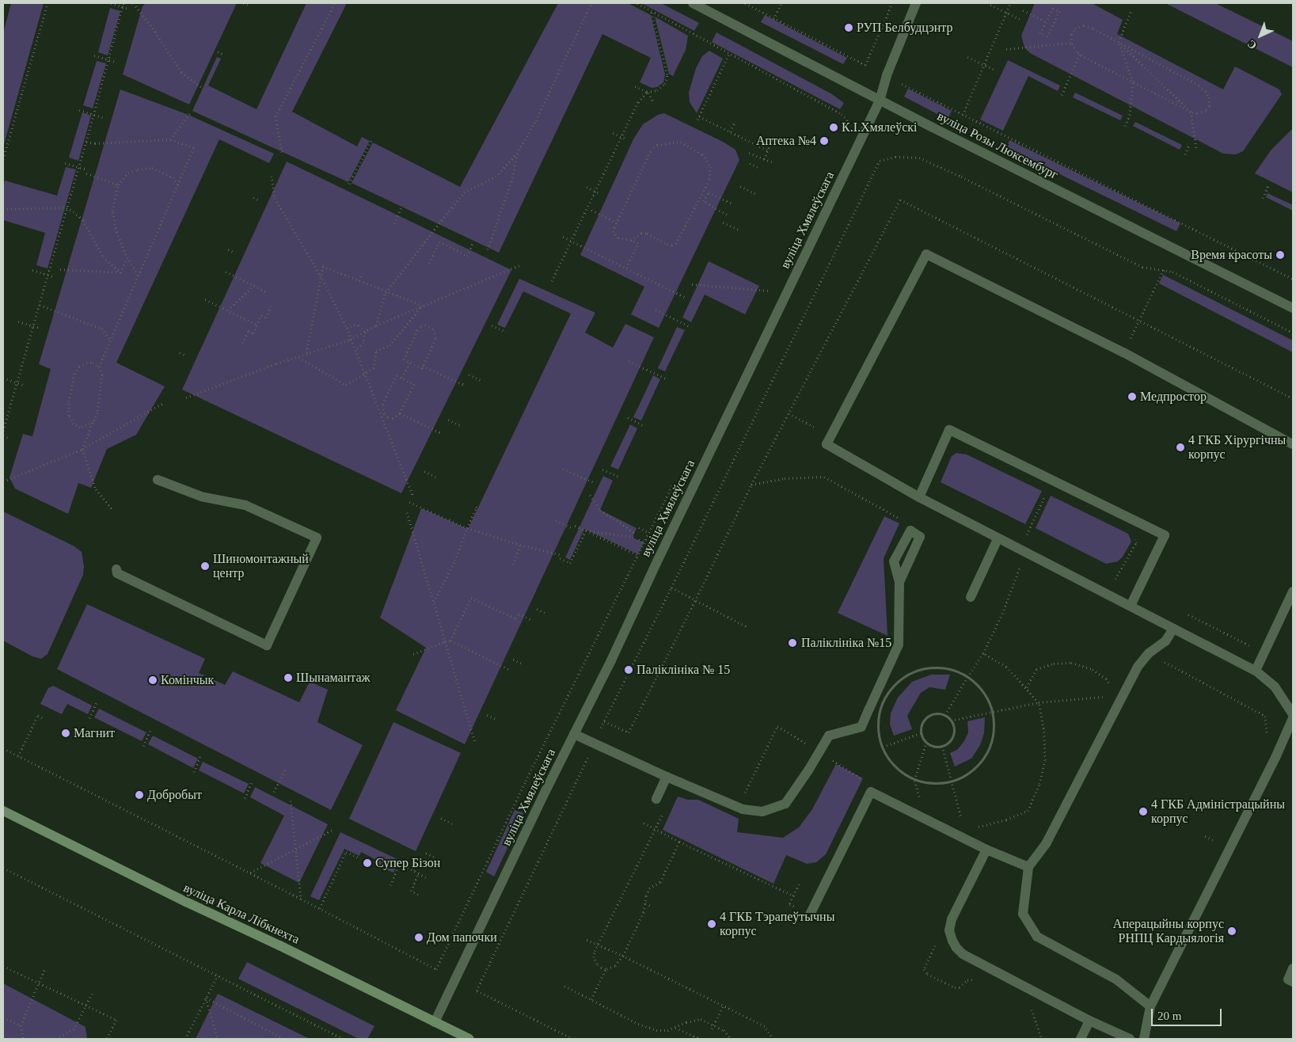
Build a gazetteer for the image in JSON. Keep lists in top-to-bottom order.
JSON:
{
  "streets": {
    "main road": ["вуліца Карла Лібкнехта"],
    "street": ["вуліца Розы Люксембург", "вуліца Хмялеўскага"]
  },
  "crossings": [
    ["вуліца Розы Люксембург", "вуліца Хмялеўскага"],
    ["вуліца Хмялеўскага", "вуліца Карла Лібкнехта"]
  ],
  "places": [
    "РУП Белбудцэнтр",
    "К.І.Хмялеўскі",
    "Аптека №4",
    "Время красоты",
    "Медпростор",
    "4 ГКБ Хірургічны корпус",
    "Шиномонтажный центр",
    "Паліклініка №15",
    "Паліклініка № 15",
    "Шынамантаж",
    "Комінчык",
    "Магнит",
    "Добробыт",
    "4 ГКБ Адміністрацыйны корпус",
    "Супер Бізон",
    "4 ГКБ Тэрапеўтычны корпус",
    "Аперацыйны корпус РНПЦ Кардыялогія",
    "Дом папочки"
  ],
  "scale_bar": "20 m",
  "north": "bottom left"
}
